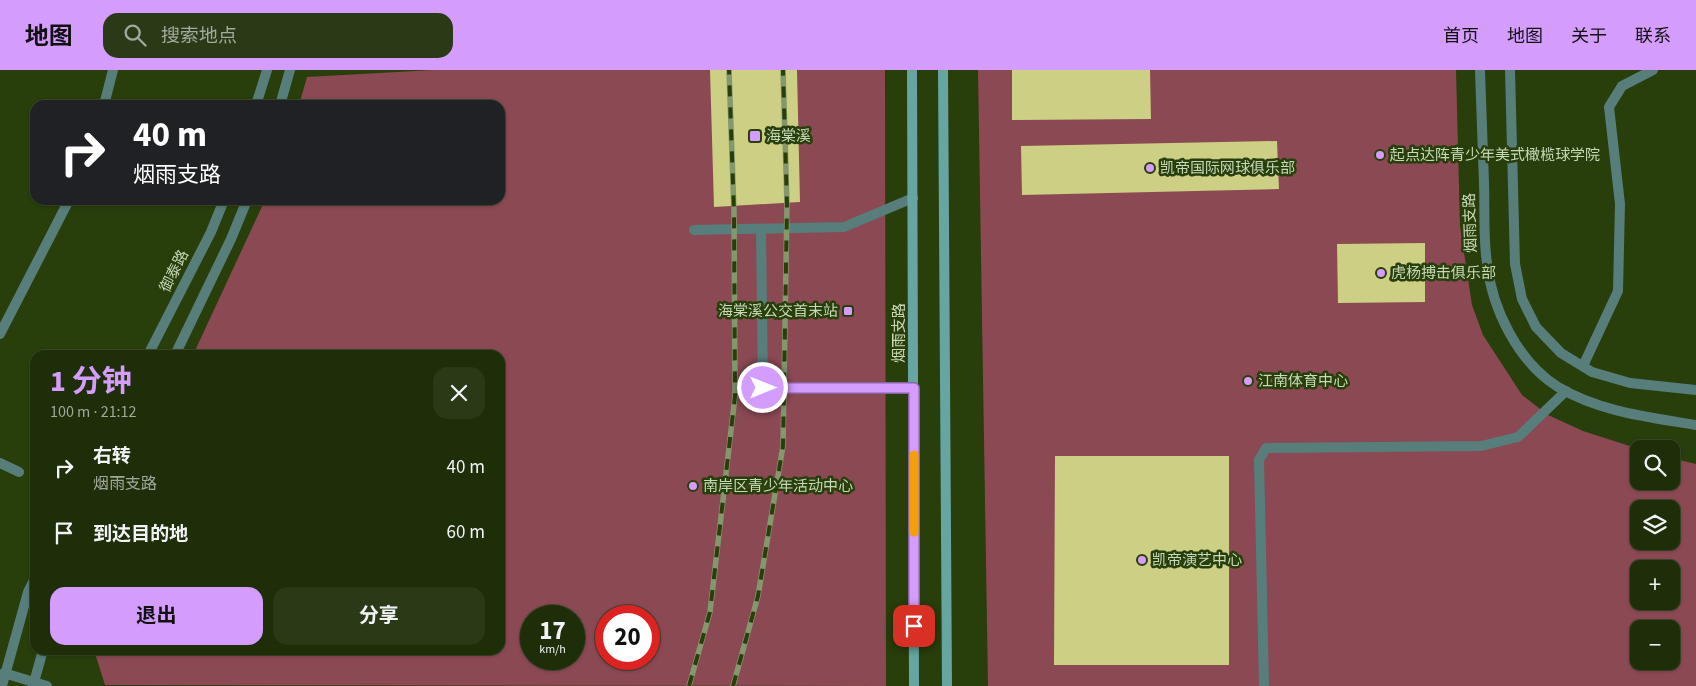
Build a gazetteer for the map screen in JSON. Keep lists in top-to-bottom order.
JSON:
{
  "streets": {
    "main road": ["烟雨支路"],
    "street": ["御泰路"]
  },
  "places": {
    "transit": ["海棠溪", "海棠溪公交首末站"],
    "other": [
      "起点达阵青少年美式橄榄球学院",
      "凯帝国际网球俱乐部",
      "虎杨搏击俱乐部",
      "江南体育中心",
      "南岸区青少年活动中心",
      "凯帝演艺中心"
    ]
  },
  "page": {
    "header": "地图",
    "search": "搜索地点",
    "nav": [
      "首页",
      "地图",
      "关于",
      "联系"
    ],
    "turn": ["40 m", "烟雨支路"],
    "heading": ["1 分钟", "100 m · 21:12"],
    "list": [
      {
        "name": "右转",
        "note": "烟雨支路",
        "value": "40 m"
      },
      {
        "name": "到达目的地",
        "value": "60 m"
      }
    ],
    "map_buttons": ["+", "−"],
    "buttons": ["退出", "分享"],
    "speed": "17 km/h",
    "limit": "20"
  }
}
